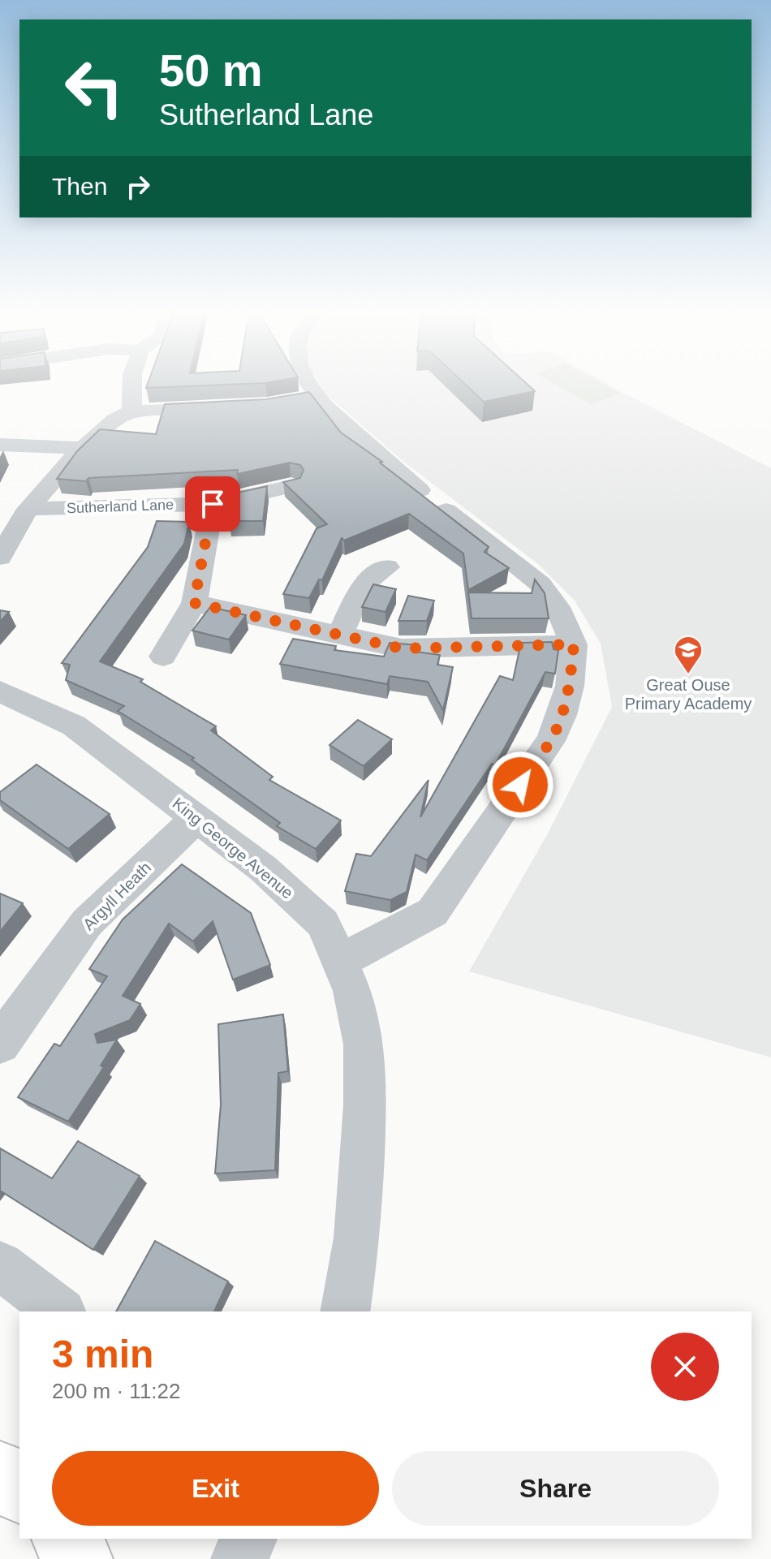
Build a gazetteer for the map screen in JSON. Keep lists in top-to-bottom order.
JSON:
{
  "streets": {
    "street": ["Sutherland Lane", "King George Avenue", "Argyll Heath"]
  },
  "crossings": [
    ["King George Avenue", "Argyll Heath"]
  ],
  "places": {
    "school or university": ["Great Ouse Primary Academy"]
  },
  "page": {
    "turn": ["50 m", "Sutherland Lane"],
    "then": "Then",
    "heading": ["3 min", "200 m · 11:22"],
    "buttons": ["Exit", "Share"]
  }
}
